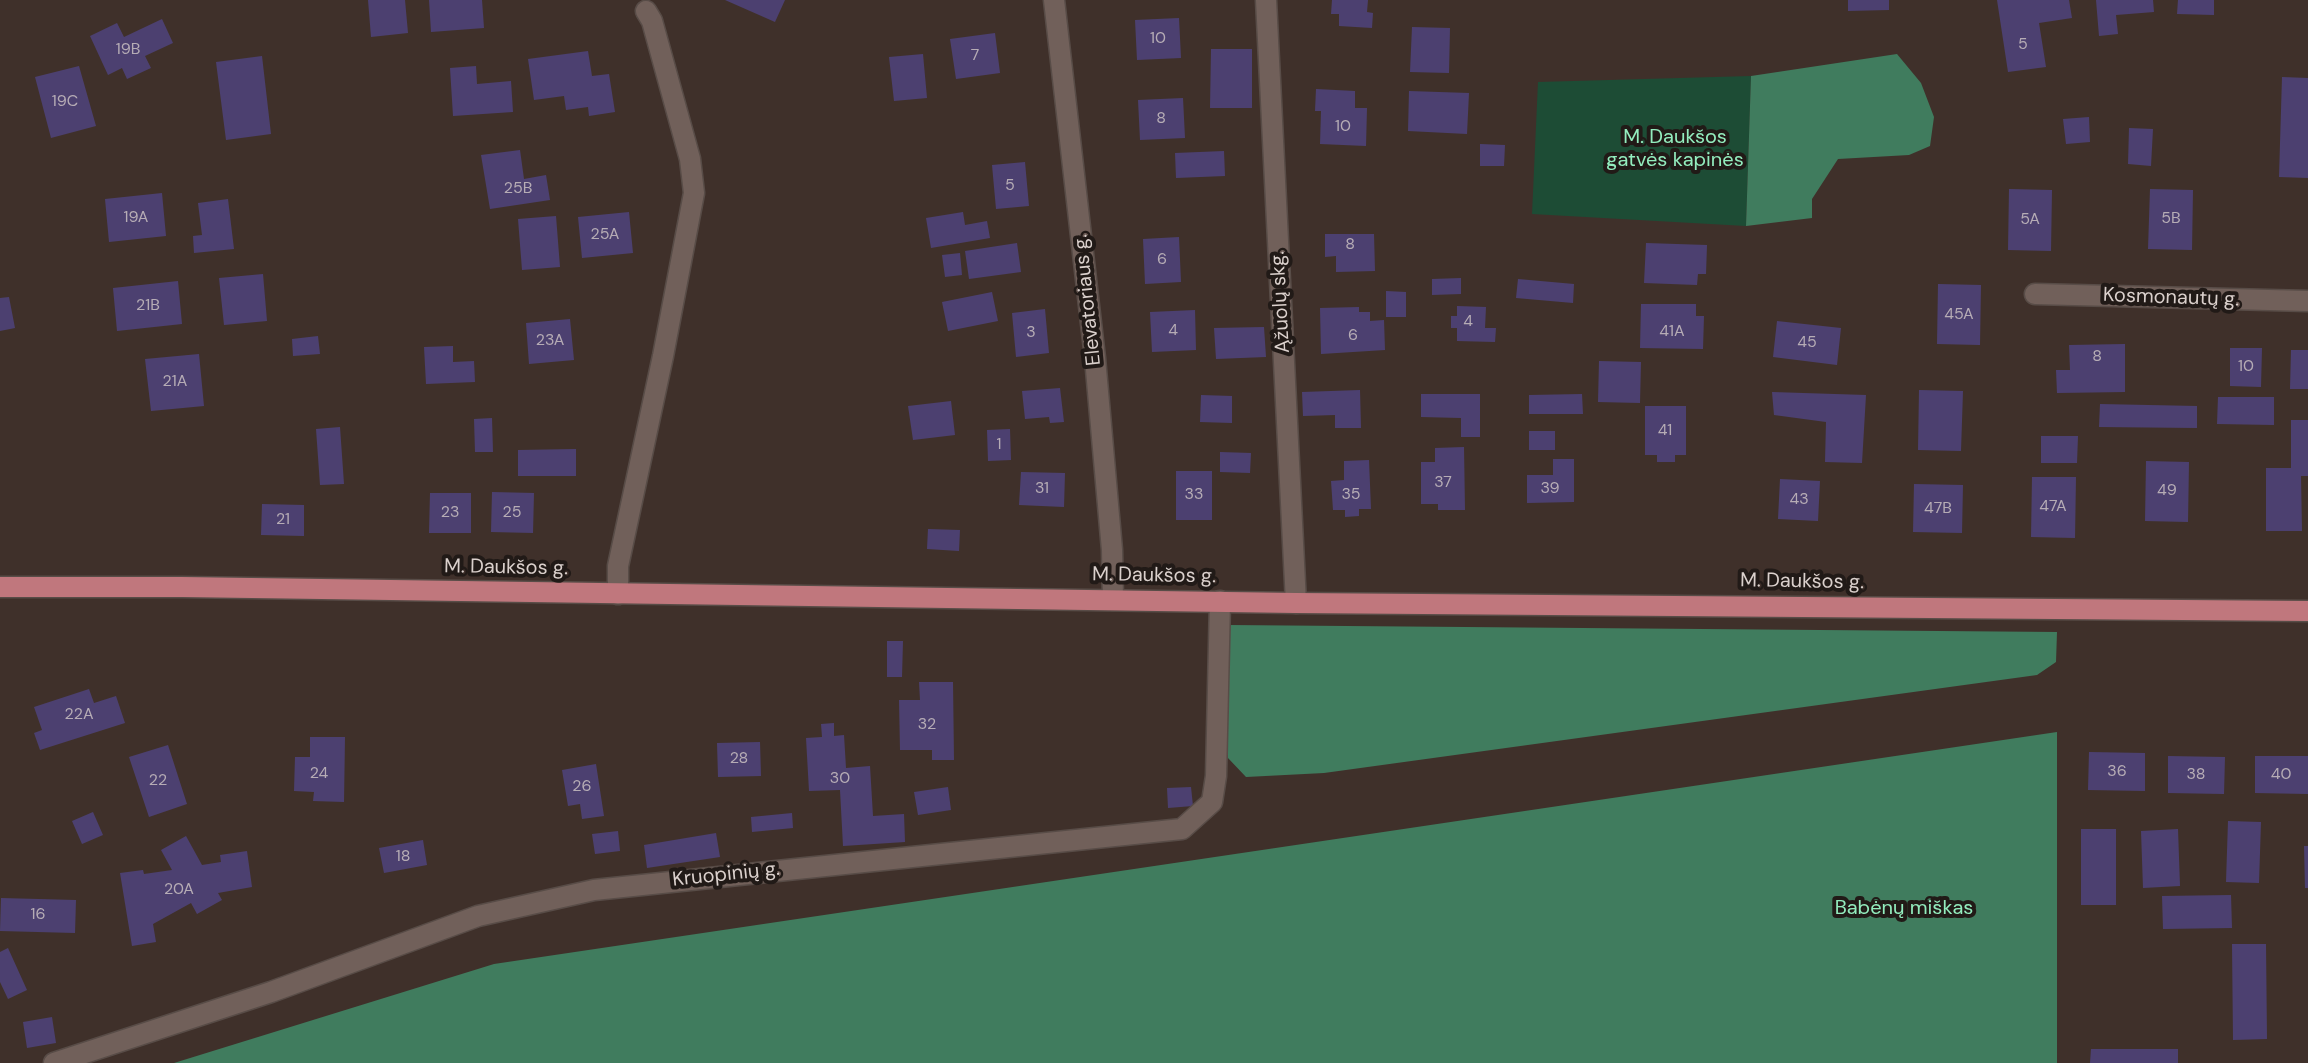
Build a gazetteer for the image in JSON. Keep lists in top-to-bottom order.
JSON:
{
  "streets": {
    "main road": ["M. Daukšos g."],
    "street": [
      "Kosmonautų g.",
      "Elevatoriaus g.",
      "Ąžuolų skg.",
      "Kruopinių g."
    ]
  },
  "crossings": [
    ["Elevatoriaus g.", "M. Daukšos g."],
    ["Ąžuolų skg.", "M. Daukšos g."],
    ["M. Daukšos g.", "Kruopinių g."]
  ],
  "parks": ["M. Daukšos gatvės kapinės", "Babėnų miškas"],
  "house_numbers": [
    "10",
    "5",
    "19B",
    "7",
    "19C",
    "8",
    "10",
    "5",
    "25B",
    "19A",
    "5B",
    "5A",
    "25A",
    "8",
    "6",
    "21B",
    "45A",
    "4",
    "4",
    "41A",
    "3",
    "6",
    "23A",
    "45",
    "8",
    "10",
    "21A",
    "41",
    "1",
    "37",
    "31",
    "39",
    "49",
    "33",
    "35",
    "43",
    "47A",
    "47B",
    "23",
    "25",
    "21",
    "22A",
    "32",
    "28",
    "36",
    "24",
    "38",
    "40",
    "30",
    "22",
    "26",
    "18",
    "20A",
    "16"
  ]
}
